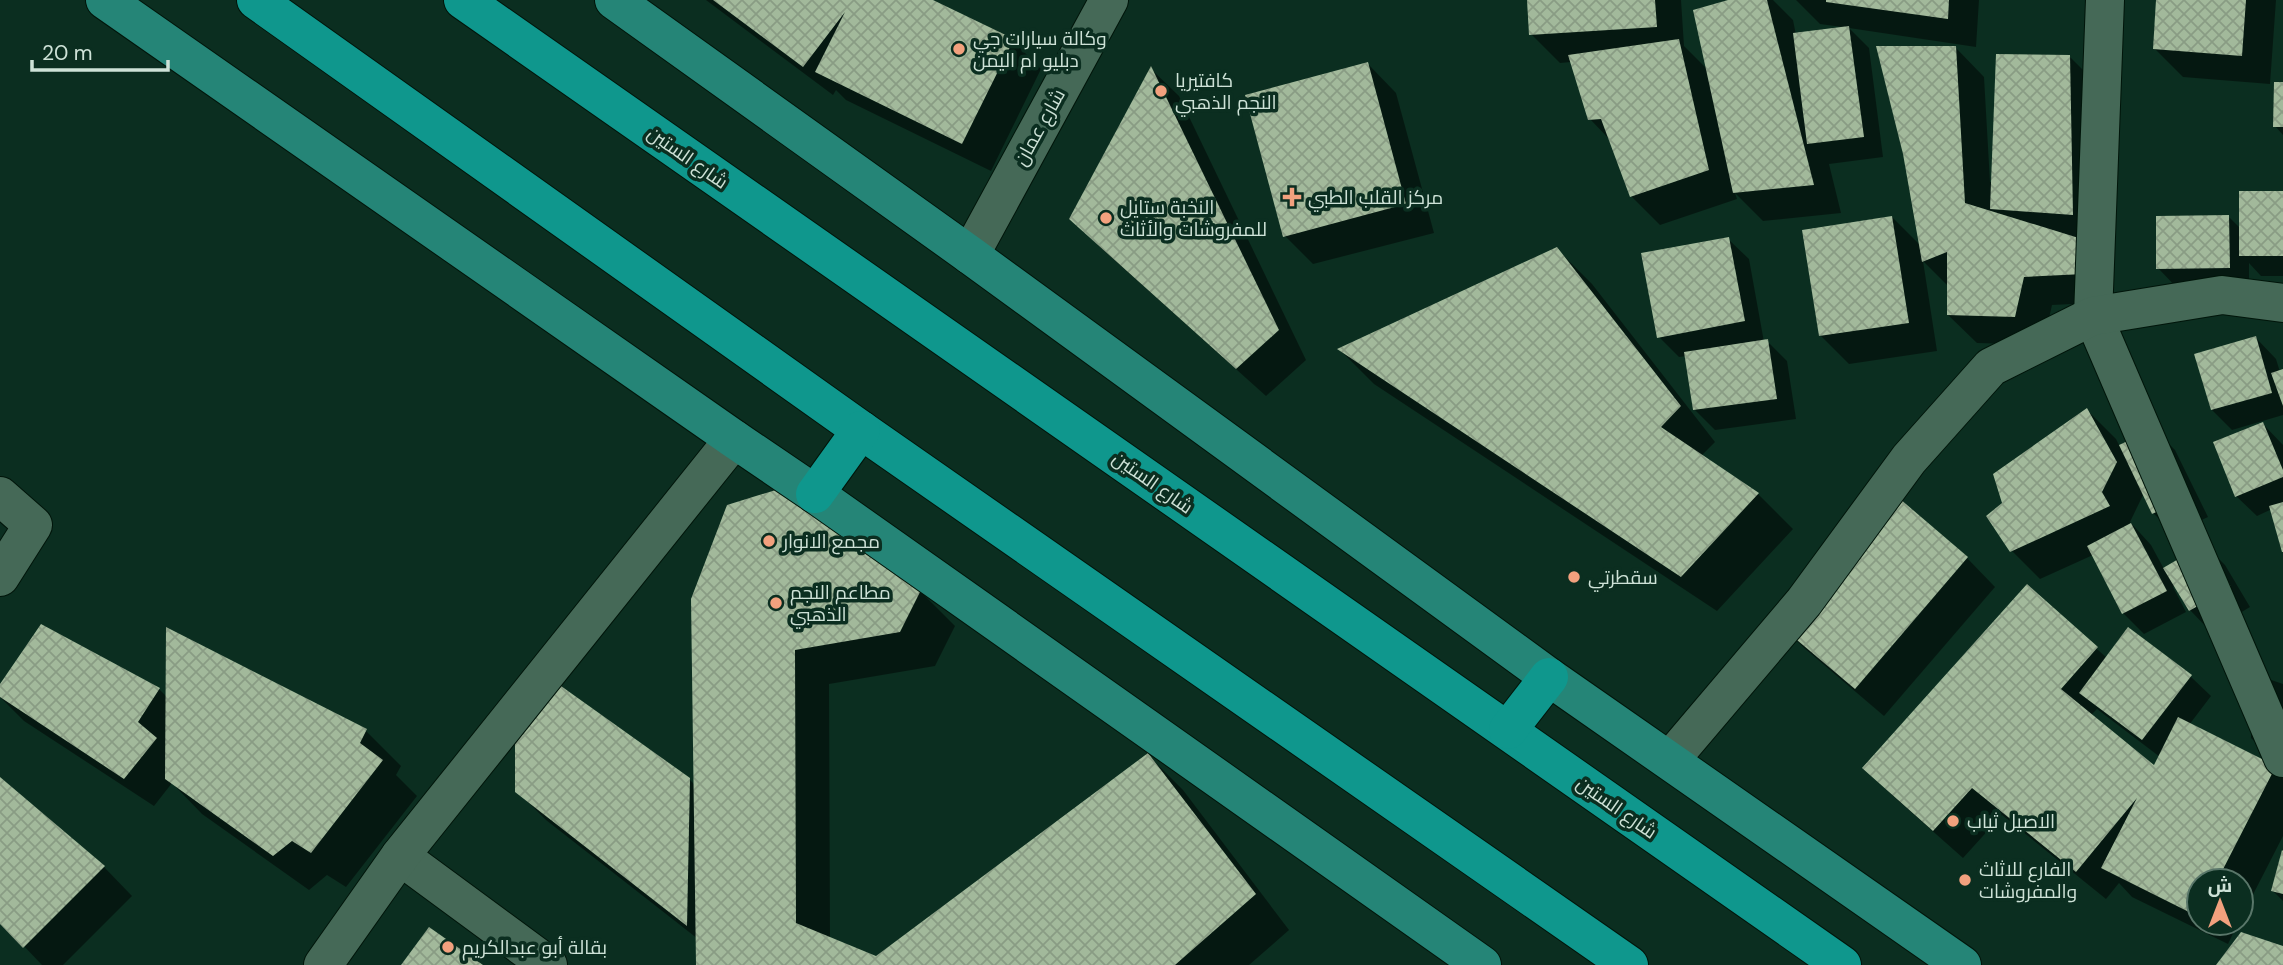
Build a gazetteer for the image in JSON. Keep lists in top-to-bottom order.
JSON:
{
  "streets": {
    "highway": ["شارع الستين"],
    "street": ["شارع عمان"]
  },
  "places": {
    "other": [
      "وكالة سيارات جي دبليو ام اليمن",
      "كافتيريا النجم الذهبي",
      "النخبة ستايل للمفروشات والأثاث",
      "مجمع الانوار",
      "سقطرتي",
      "مطاعم النجم الذهبي",
      "الاصيل ثياب",
      "الفارع للاثاث والمفروشات",
      "بقالة أبو عبدالكريم"
    ],
    "health": ["مركز القلب الطبي"]
  },
  "scale_bar": "20 m",
  "north": "top"
}
